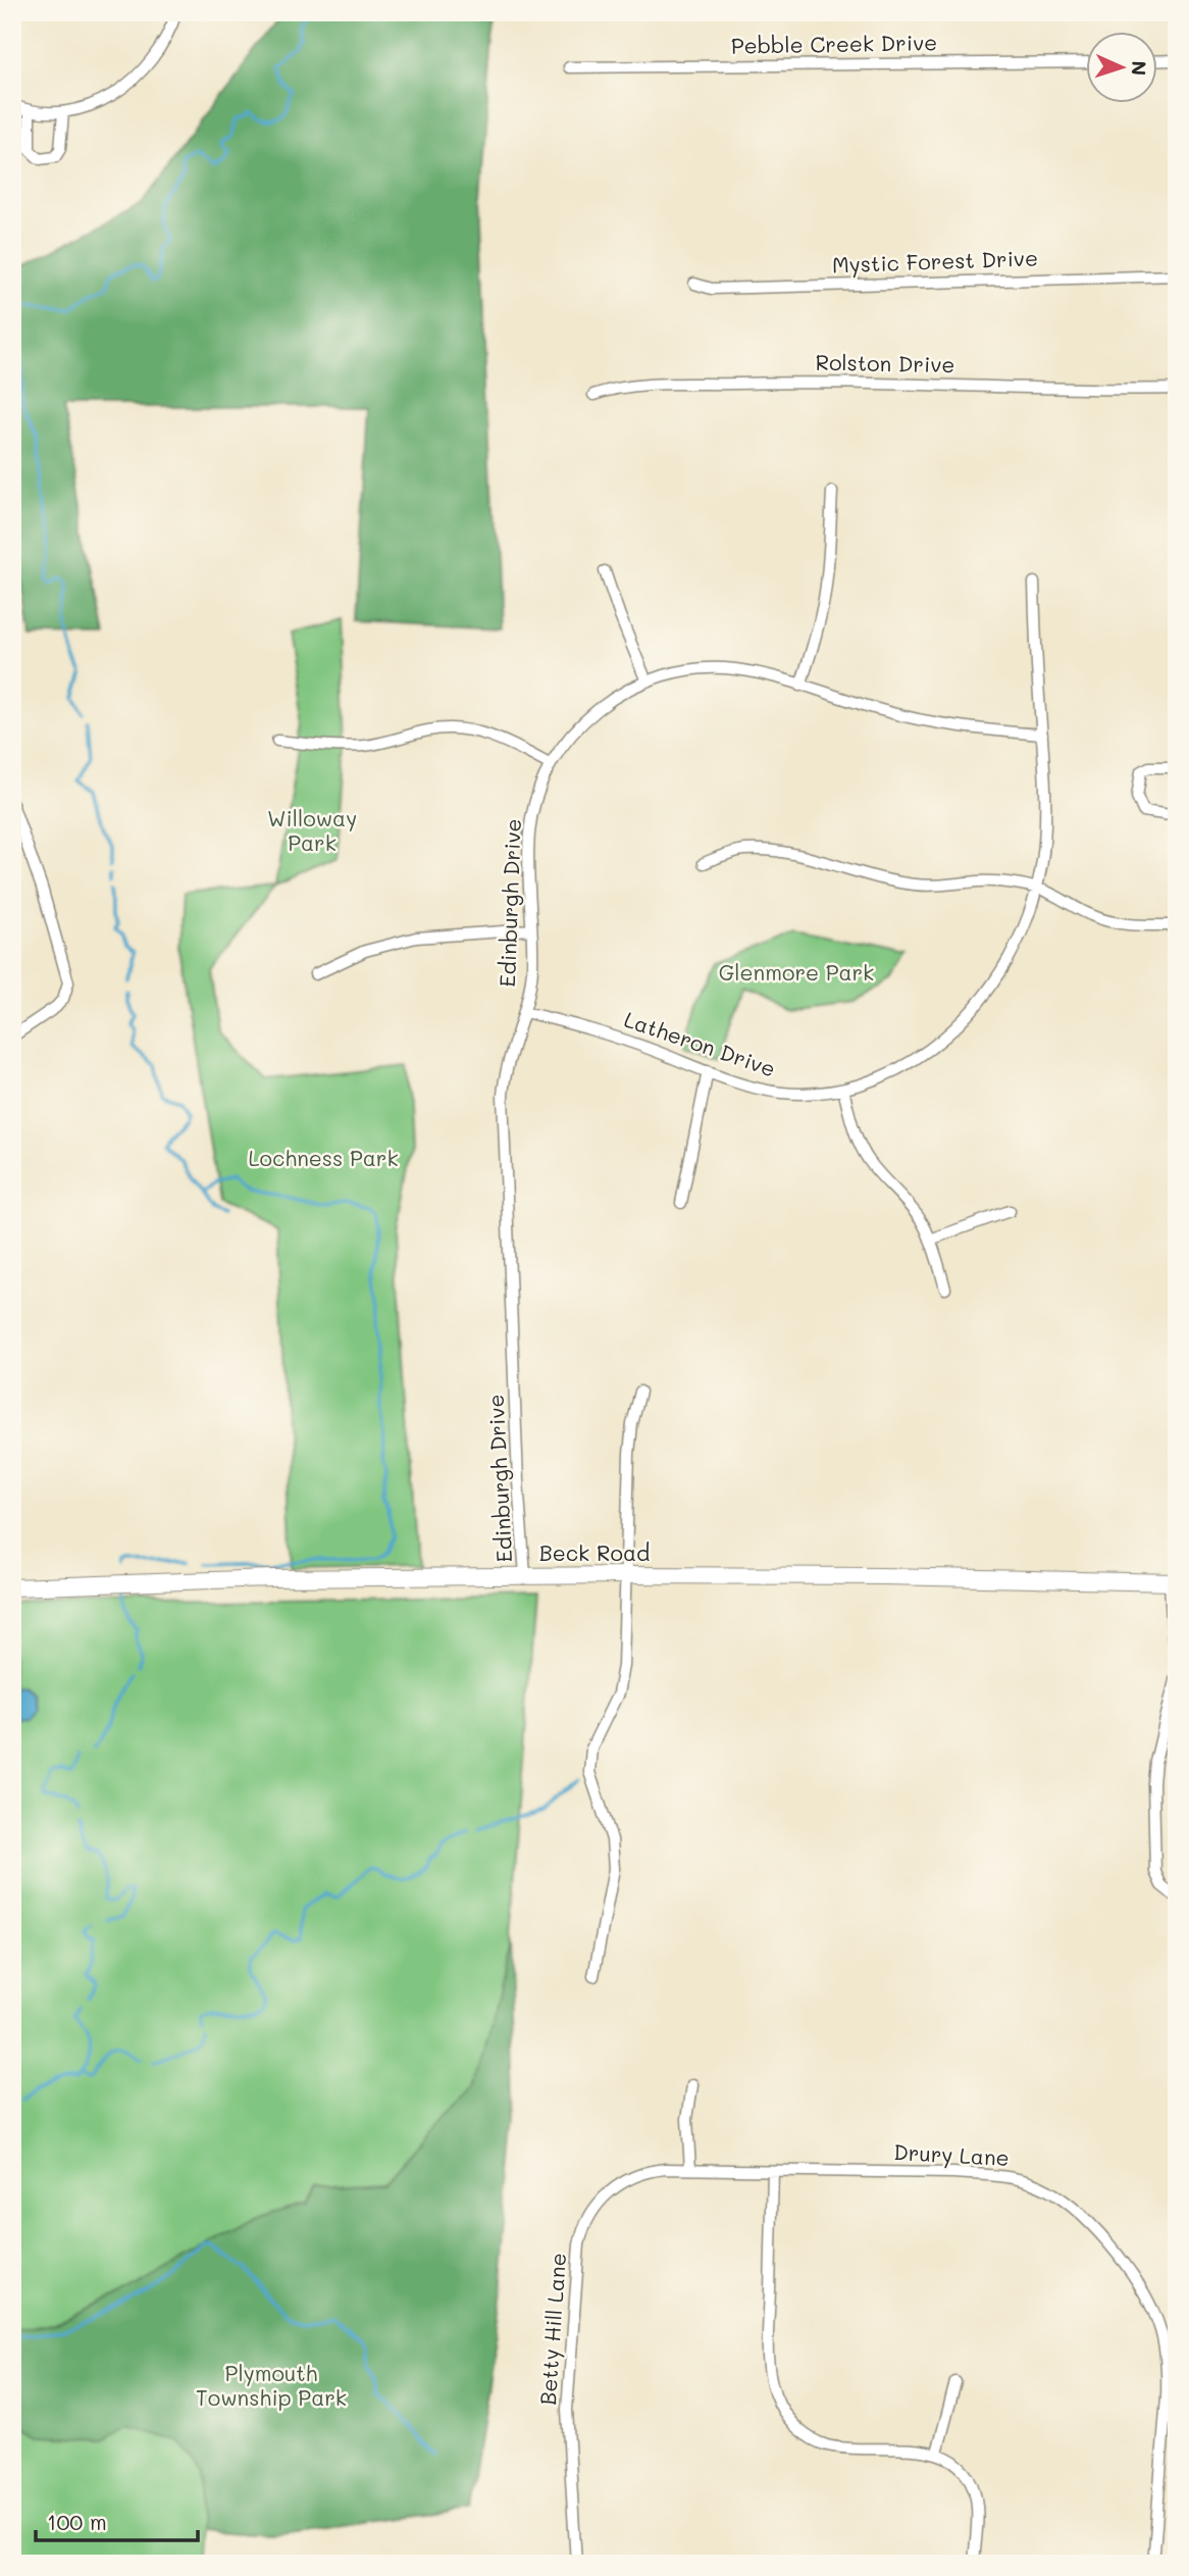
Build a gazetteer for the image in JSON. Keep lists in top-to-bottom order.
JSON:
{
  "streets": {
    "main road": ["Beck Road"],
    "street": [
      "Pebble Creek Drive",
      "Mystic Forest Drive",
      "Rolston Drive",
      "Edinburgh Drive",
      "Latheron Drive",
      "Drury Lane",
      "Betty Hill Lane"
    ]
  },
  "crossings": [
    ["Edinburgh Drive", "Latheron Drive"],
    ["Edinburgh Drive", "Beck Road"],
    ["Drury Lane", "Betty Hill Lane"]
  ],
  "parks": [
    "Willoway Park",
    "Glenmore Park",
    "Lochness Park",
    "Plymouth Township Park"
  ],
  "scale_bar": "100 m",
  "north": "right"
}
